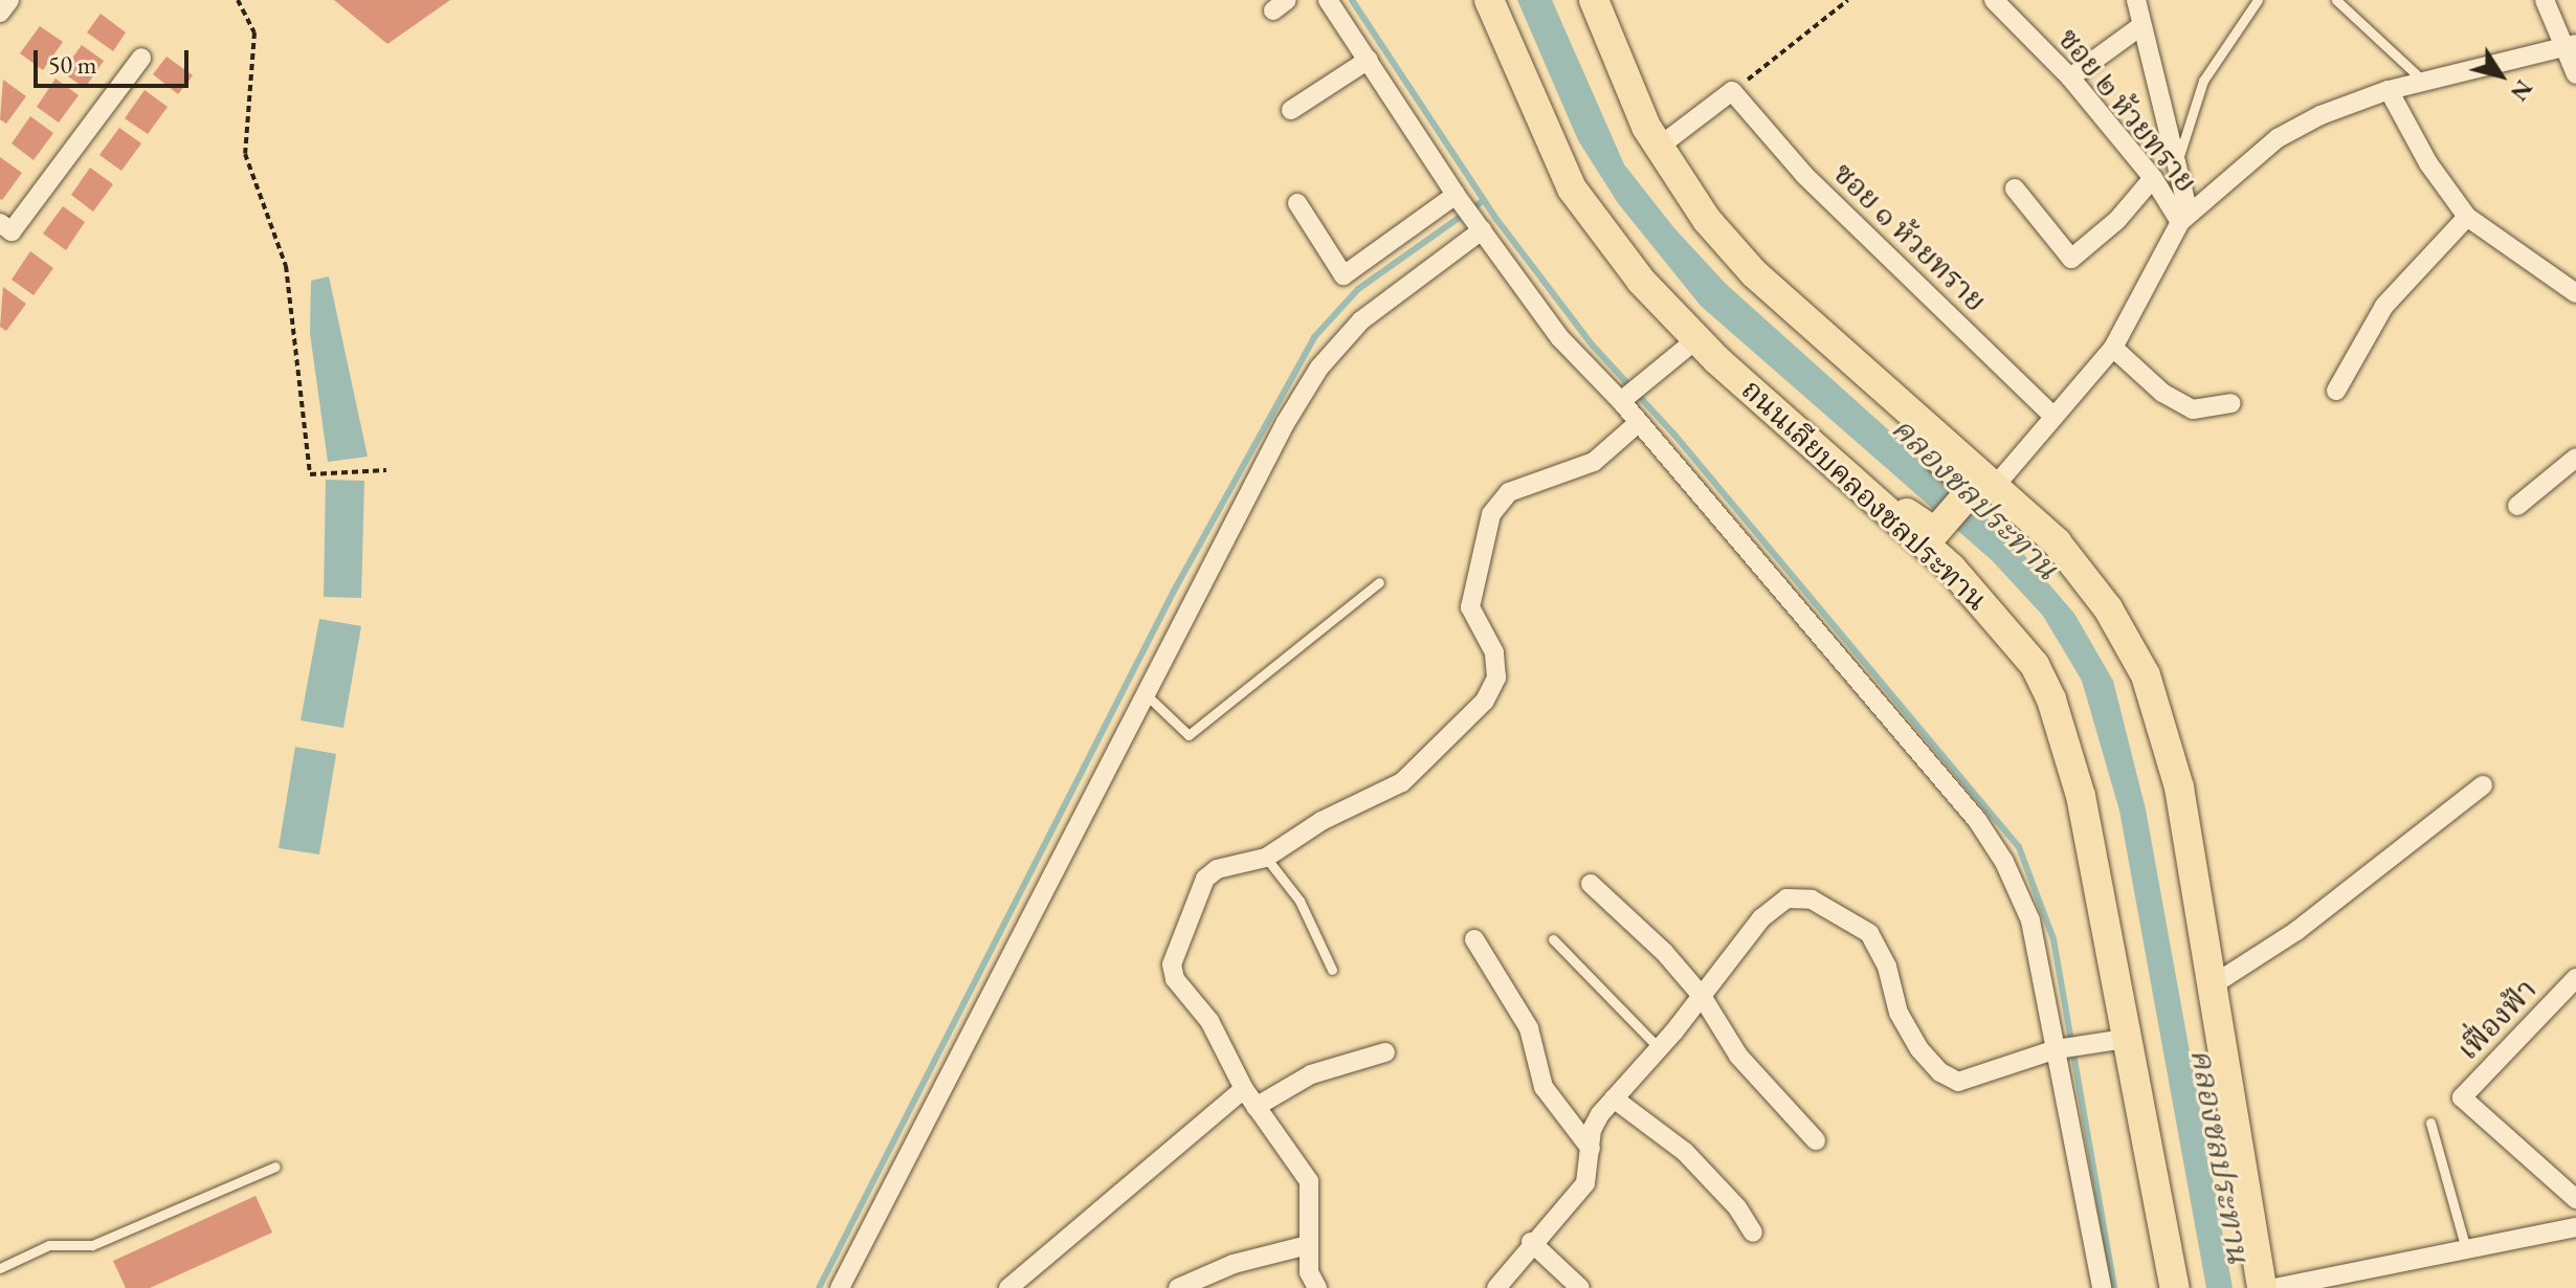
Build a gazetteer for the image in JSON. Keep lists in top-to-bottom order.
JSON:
{
  "streets": {
    "main road": ["ถนนเลียบคลองชลประทาน"],
    "street": ["ซอย ๒ ห้วยทราย", "ซอย ๑ ห้วยทราย", "เฟื่องฟ้า"]
  },
  "water": ["คลองชลประทาน"],
  "scale_bar": "50 m",
  "north": "bottom right"
}
